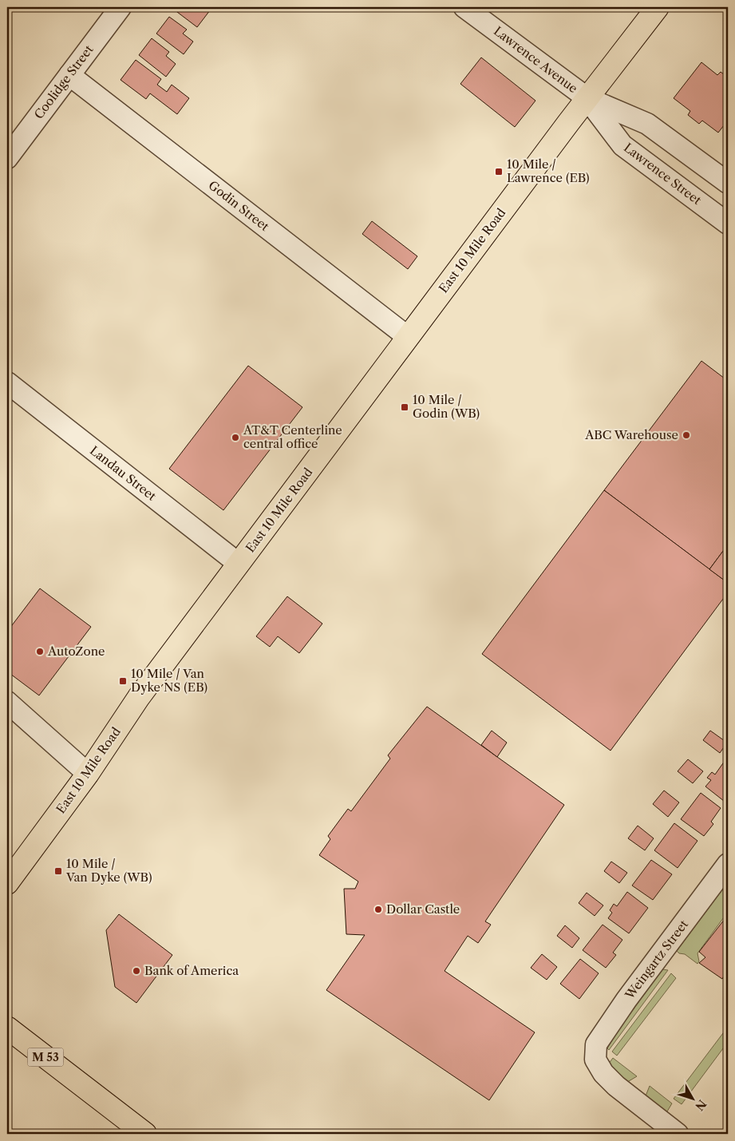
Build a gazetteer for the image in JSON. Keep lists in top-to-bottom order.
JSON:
{
  "streets": {
    "main road": ["East 10 Mile Road", "M 53"],
    "street": [
      "Lawrence Avenue",
      "Coolidge Street",
      "Lawrence Street",
      "Godin Street",
      "Landau Street",
      "Weingartz Street"
    ]
  },
  "crossings": [
    ["Lawrence Avenue", "Lawrence Street"],
    ["Lawrence Avenue", "East 10 Mile Road"],
    ["Coolidge Street", "Godin Street"],
    ["Lawrence Street", "East 10 Mile Road"],
    ["Godin Street", "East 10 Mile Road"],
    ["East 10 Mile Road", "Landau Street"]
  ],
  "places": {
    "transit": [
      "10 Mile / Lawrence (EB)",
      "10 Mile / Godin (WB)",
      "10 Mile / Van Dyke NS (EB)",
      "10 Mile / Van Dyke (WB)"
    ],
    "other": [
      "ABC Warehouse",
      "AT&T Centerline central office",
      "AutoZone",
      "Dollar Castle",
      "Bank of America"
    ]
  },
  "north": "bottom right"
}
